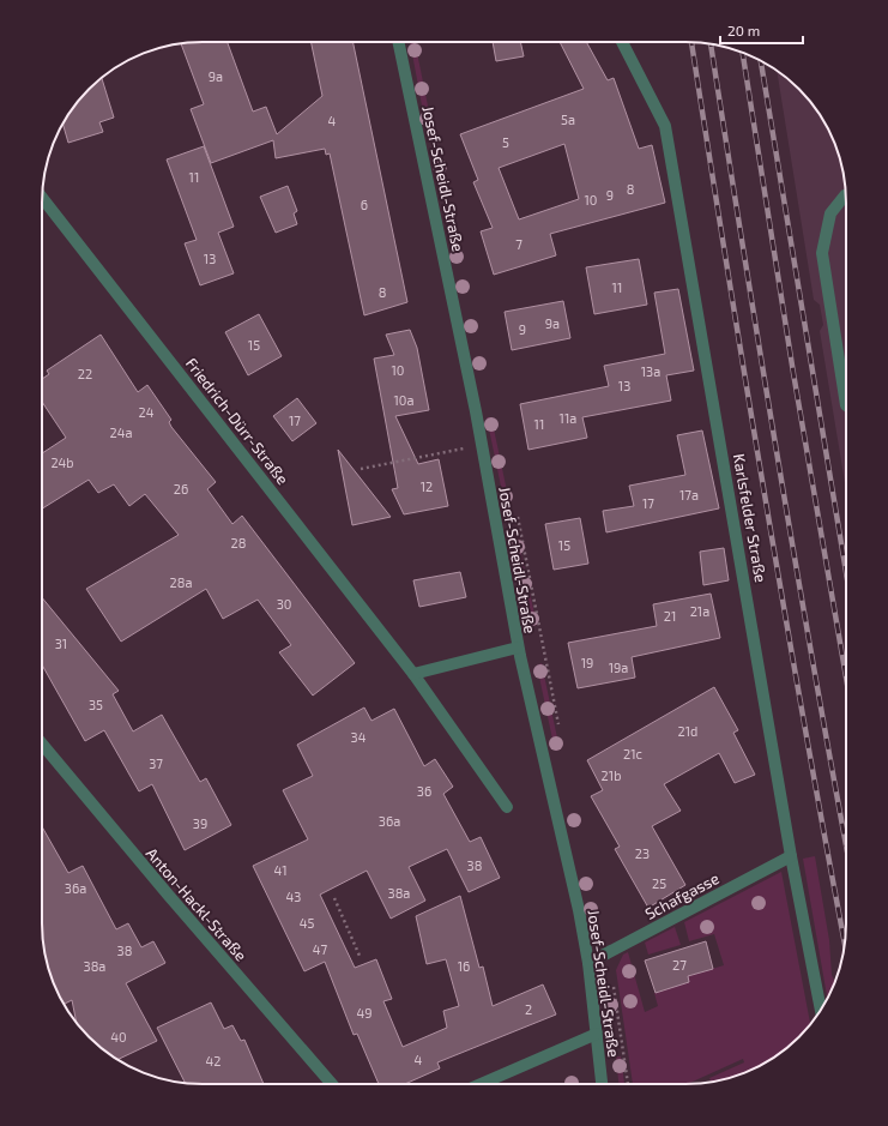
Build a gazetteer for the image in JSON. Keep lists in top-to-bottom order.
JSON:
{
  "streets": {
    "street": [
      "Josef-Scheidl-Straße",
      "Friedrich-Dürr-Straße",
      "Karlsfelder Straße",
      "Schafgasse",
      "Anton-Hackl-Straße"
    ]
  },
  "crossings": [
    ["Josef-Scheidl-Straße", "Schafgasse"],
    ["Karlsfelder Straße", "Schafgasse"]
  ],
  "house_numbers": [
    "9a",
    "5a",
    "4",
    "5",
    "11",
    "8",
    "9",
    "10",
    "6",
    "7",
    "13",
    "11",
    "8",
    "9a",
    "9",
    "15",
    "10",
    "13a",
    "22",
    "13",
    "10a",
    "24",
    "11a",
    "17",
    "11",
    "24a",
    "24b",
    "12",
    "26",
    "17a",
    "17",
    "28",
    "15",
    "28a",
    "30",
    "21a",
    "21",
    "31",
    "19",
    "19a",
    "35",
    "21d",
    "34",
    "21c",
    "37",
    "21b",
    "36",
    "36a",
    "39",
    "23",
    "38",
    "41",
    "25",
    "36a",
    "38a",
    "43",
    "45",
    "47",
    "38",
    "27",
    "38a",
    "16",
    "2",
    "49",
    "40",
    "4",
    "42"
  ],
  "scale_bar": "20 m"
}
